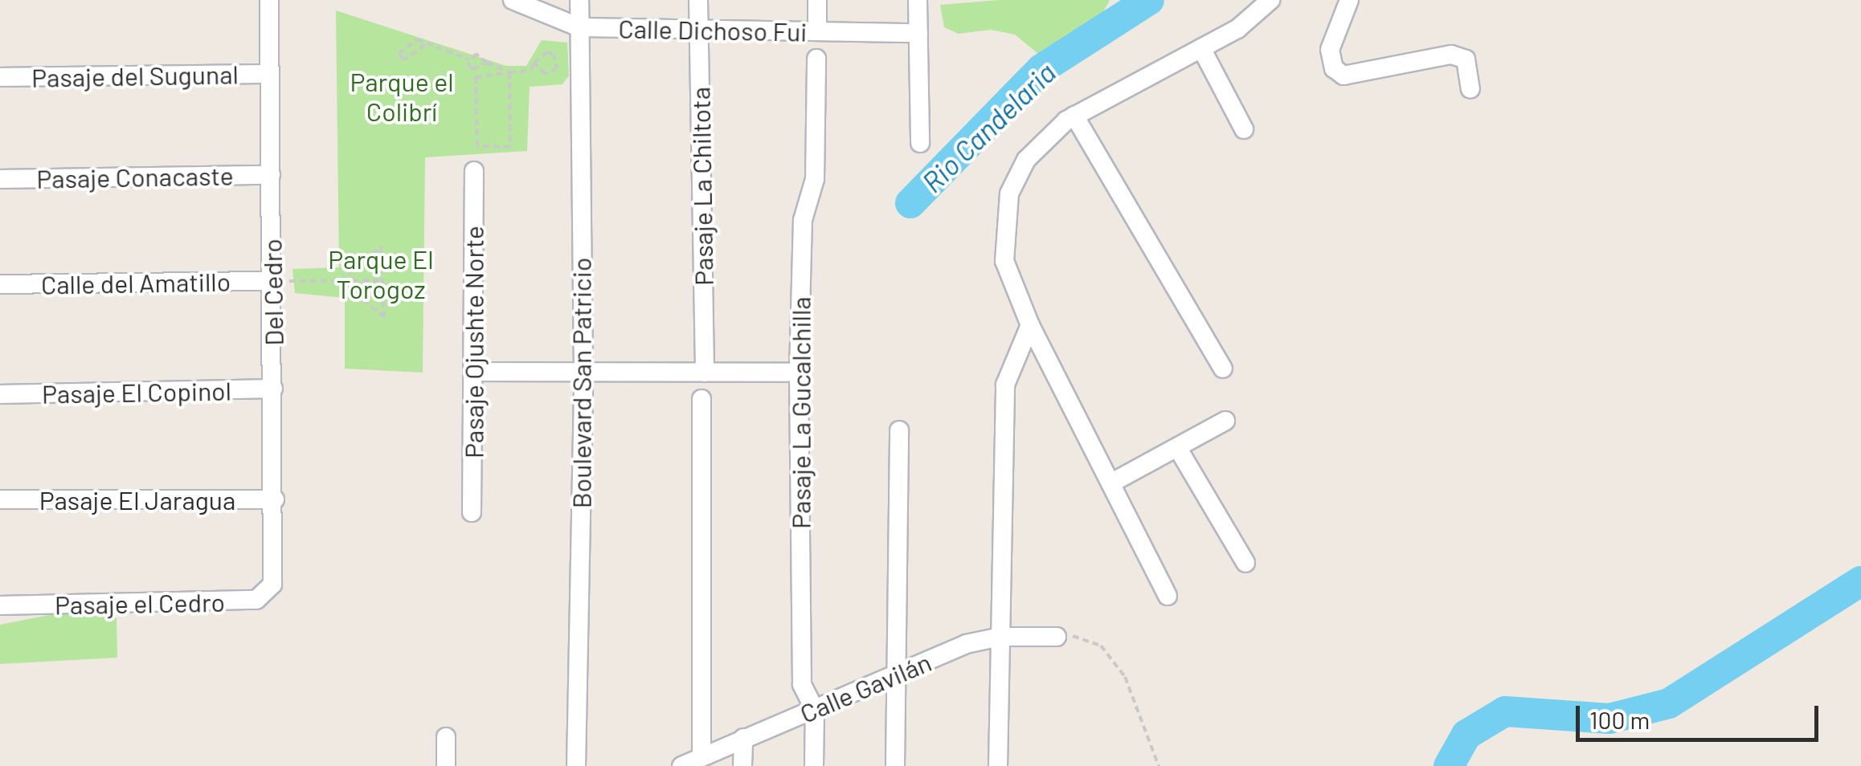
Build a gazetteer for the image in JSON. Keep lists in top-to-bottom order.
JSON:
{
  "streets": {
    "street": [
      "Calle Dichoso Fui",
      "Pasaje del Sugunal",
      "Pasaje Conacaste",
      "Pasaje La Chiltota",
      "Calle del Amatillo",
      "Del Cedro",
      "Pasaje Ojushte Norte",
      "Boulevard San Patricio",
      "Pasaje El Copinol",
      "Pasaje La Gucalchilla",
      "Pasaje El Jaragua",
      "Pasaje el Cedro",
      "Calle Gavilán"
    ]
  },
  "crossings": [
    ["Calle Dichoso Fui", "Pasaje La Chiltota"],
    ["Calle Dichoso Fui", "Boulevard San Patricio"],
    ["Pasaje del Sugunal", "Del Cedro"],
    ["Pasaje Conacaste", "Del Cedro"],
    ["Calle del Amatillo", "Del Cedro"],
    ["Del Cedro", "Pasaje El Copinol"],
    ["Del Cedro", "Pasaje El Jaragua"],
    ["Del Cedro", "Pasaje el Cedro"],
    ["Pasaje La Gucalchilla", "Calle Gavilán"]
  ],
  "water": ["Rio Candelaria"],
  "parks": ["Parque el Colibrí", "Parque El Torogoz"],
  "scale_bar": "100 m"
}
